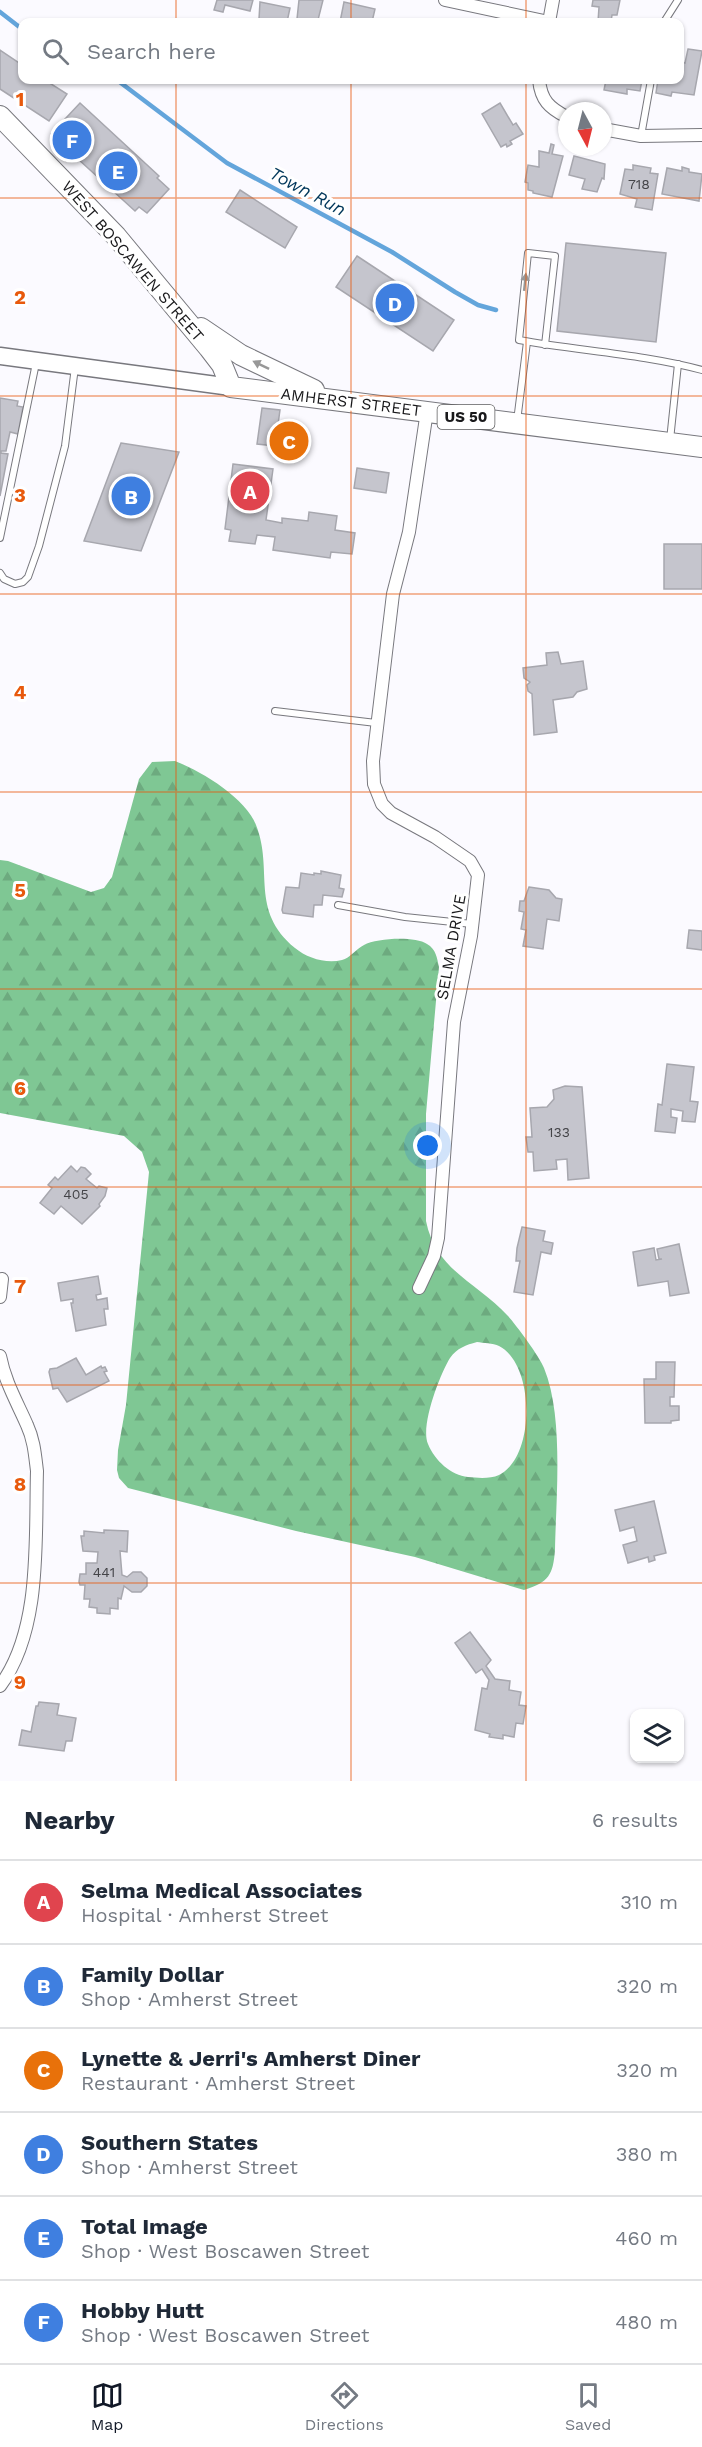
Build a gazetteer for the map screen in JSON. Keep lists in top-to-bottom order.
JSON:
{
  "streets": {
    "main road": ["WEST BOSCAWEN STREET", "AMHERST STREET", "US 50"],
    "street": ["SELMA DRIVE"]
  },
  "crossings": [
    ["WEST BOSCAWEN STREET", "AMHERST STREET"],
    ["WEST BOSCAWEN STREET", "US 50"],
    ["AMHERST STREET", "US 50"],
    ["AMHERST STREET", "SELMA DRIVE"]
  ],
  "water": ["Town Run"],
  "house_numbers": [
    "718",
    "133",
    "405",
    "441"
  ],
  "north": "bottom",
  "page": {
    "search": "Search here",
    "pins": [
      "F",
      "E",
      "D",
      "C",
      "A",
      "B"
    ],
    "heading": ["Nearby", "6 results"],
    "list": [
      {
        "mark": "A",
        "name": "Selma Medical Associates",
        "note": "Hospital · Amherst Street",
        "value": "310 m"
      },
      {
        "mark": "B",
        "name": "Family Dollar",
        "note": "Shop · Amherst Street",
        "value": "320 m"
      },
      {
        "mark": "C",
        "name": "Lynette & Jerri's Amherst Diner",
        "note": "Restaurant · Amherst Street",
        "value": "320 m"
      },
      {
        "mark": "D",
        "name": "Southern States",
        "note": "Shop · Amherst Street",
        "value": "380 m"
      },
      {
        "mark": "E",
        "name": "Total Image",
        "note": "Shop · West Boscawen Street",
        "value": "460 m"
      },
      {
        "mark": "F",
        "name": "Hobby Hutt",
        "note": "Shop · West Boscawen Street",
        "value": "480 m"
      }
    ],
    "nav": ["Map", "Directions", "Saved"]
  },
  "grid": {
    "rows": [
      "1",
      "2",
      "3",
      "4",
      "5",
      "6",
      "7",
      "8",
      "9"
    ]
  }
}
